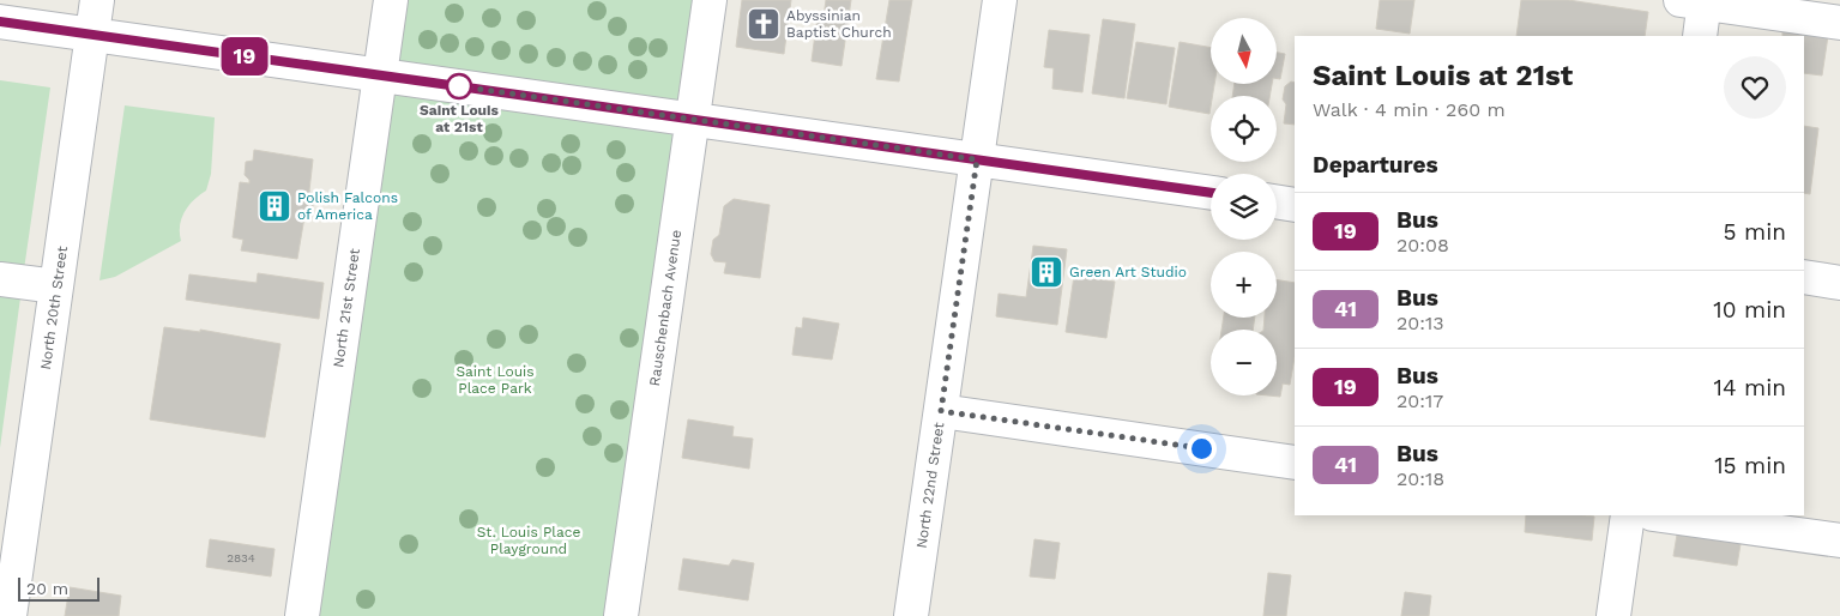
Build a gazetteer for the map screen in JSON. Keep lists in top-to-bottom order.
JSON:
{
  "streets": {
    "street": [
      "North 20th Street",
      "North 21st Street",
      "Rauschenbach Avenue",
      "North 22nd Street"
    ]
  },
  "parks": ["Saint Louis Place Park", "St. Louis Place Playground"],
  "places": {
    "church": ["Abyssinian Baptist Church"],
    "other": ["Saint Louis at 21st"],
    "building": ["Polish Falcons of America", "Green Art Studio"]
  },
  "lines": ["bus line 19"],
  "house_numbers": ["2834"],
  "scale_bar": "20 m",
  "north": "bottom",
  "page": {
    "on_map": "19",
    "map_buttons": ["+", "−"],
    "heading": [
      ["Saint Louis at 21st", "Walk · 4 min · 260 m"],
      "Departures"
    ],
    "list": [
      {
        "mark": "19",
        "name": "Bus",
        "note": "20:08",
        "value": "5 min"
      },
      {
        "mark": "41",
        "name": "Bus",
        "note": "20:13",
        "value": "10 min"
      },
      {
        "mark": "19",
        "name": "Bus",
        "note": "20:17",
        "value": "14 min"
      },
      {
        "mark": "41",
        "name": "Bus",
        "note": "20:18",
        "value": "15 min"
      }
    ],
    "scale": "20 m"
  }
}
